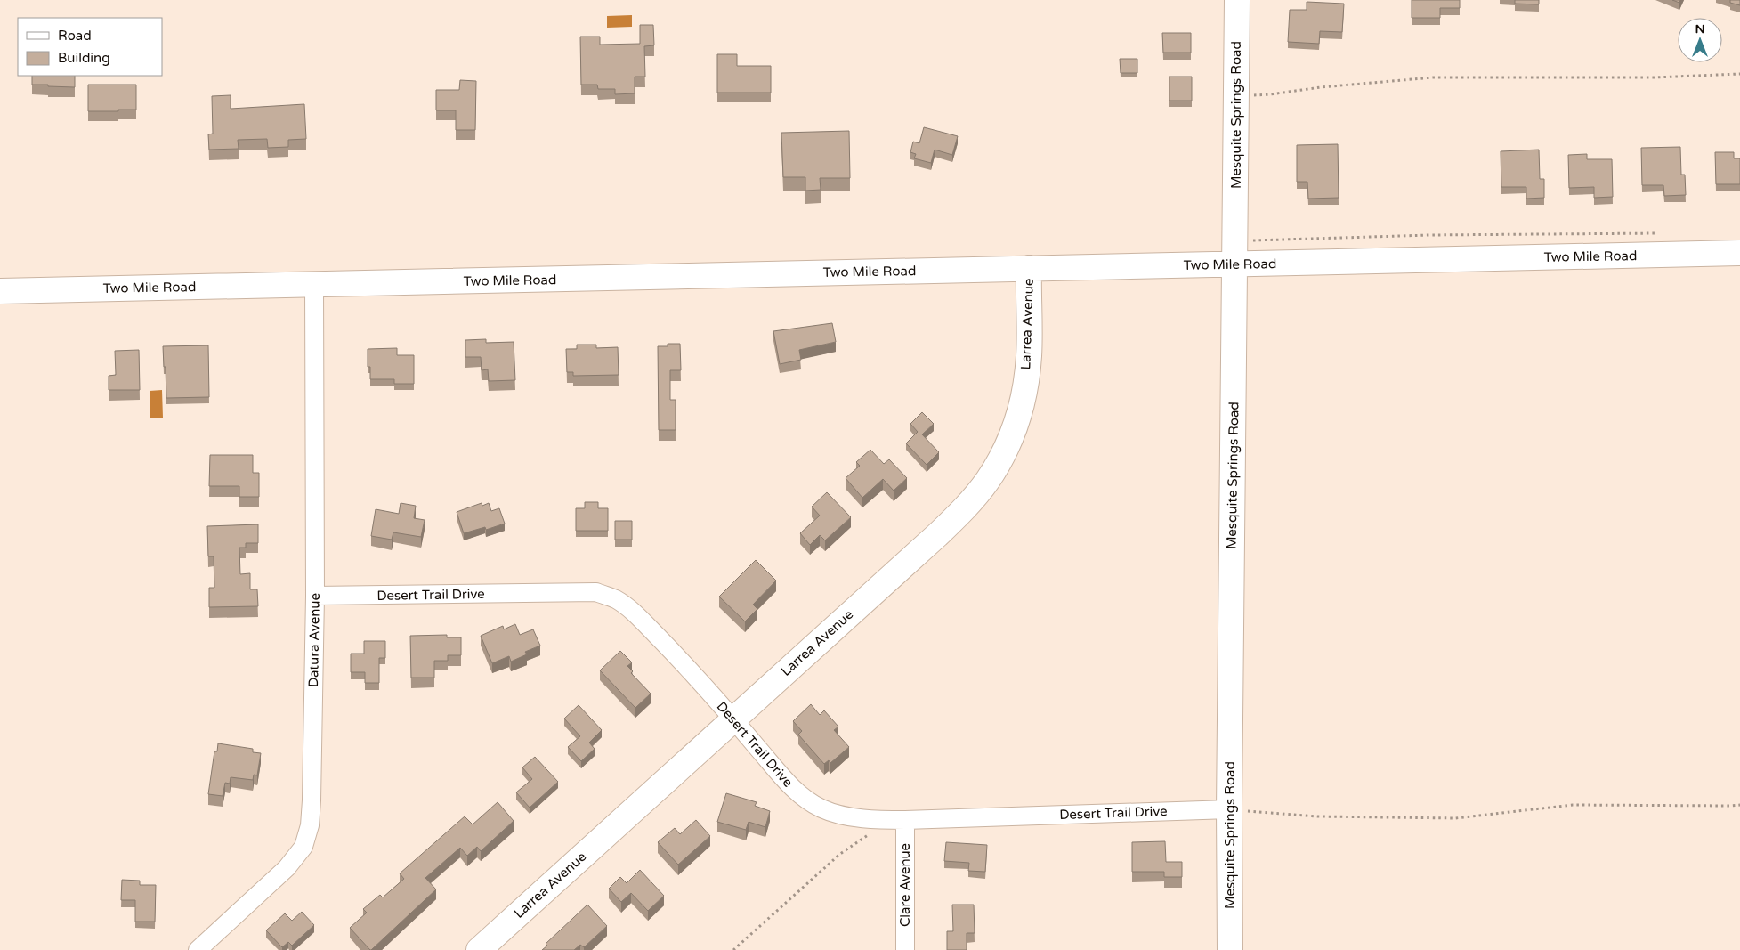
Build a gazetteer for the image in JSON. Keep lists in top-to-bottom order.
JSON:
{
  "streets": {
    "main road": ["Mesquite Springs Road", "Two Mile Road", "Larrea Avenue"],
    "street": ["Desert Trail Drive", "Datura Avenue", "Clare Avenue"]
  },
  "crossings": [
    ["Mesquite Springs Road", "Two Mile Road"],
    ["Mesquite Springs Road", "Desert Trail Drive"],
    ["Two Mile Road", "Larrea Avenue"],
    ["Two Mile Road", "Datura Avenue"],
    ["Larrea Avenue", "Desert Trail Drive"],
    ["Desert Trail Drive", "Datura Avenue"],
    ["Desert Trail Drive", "Clare Avenue"]
  ],
  "legend": ["Road", "Building"],
  "north": "top"
}
